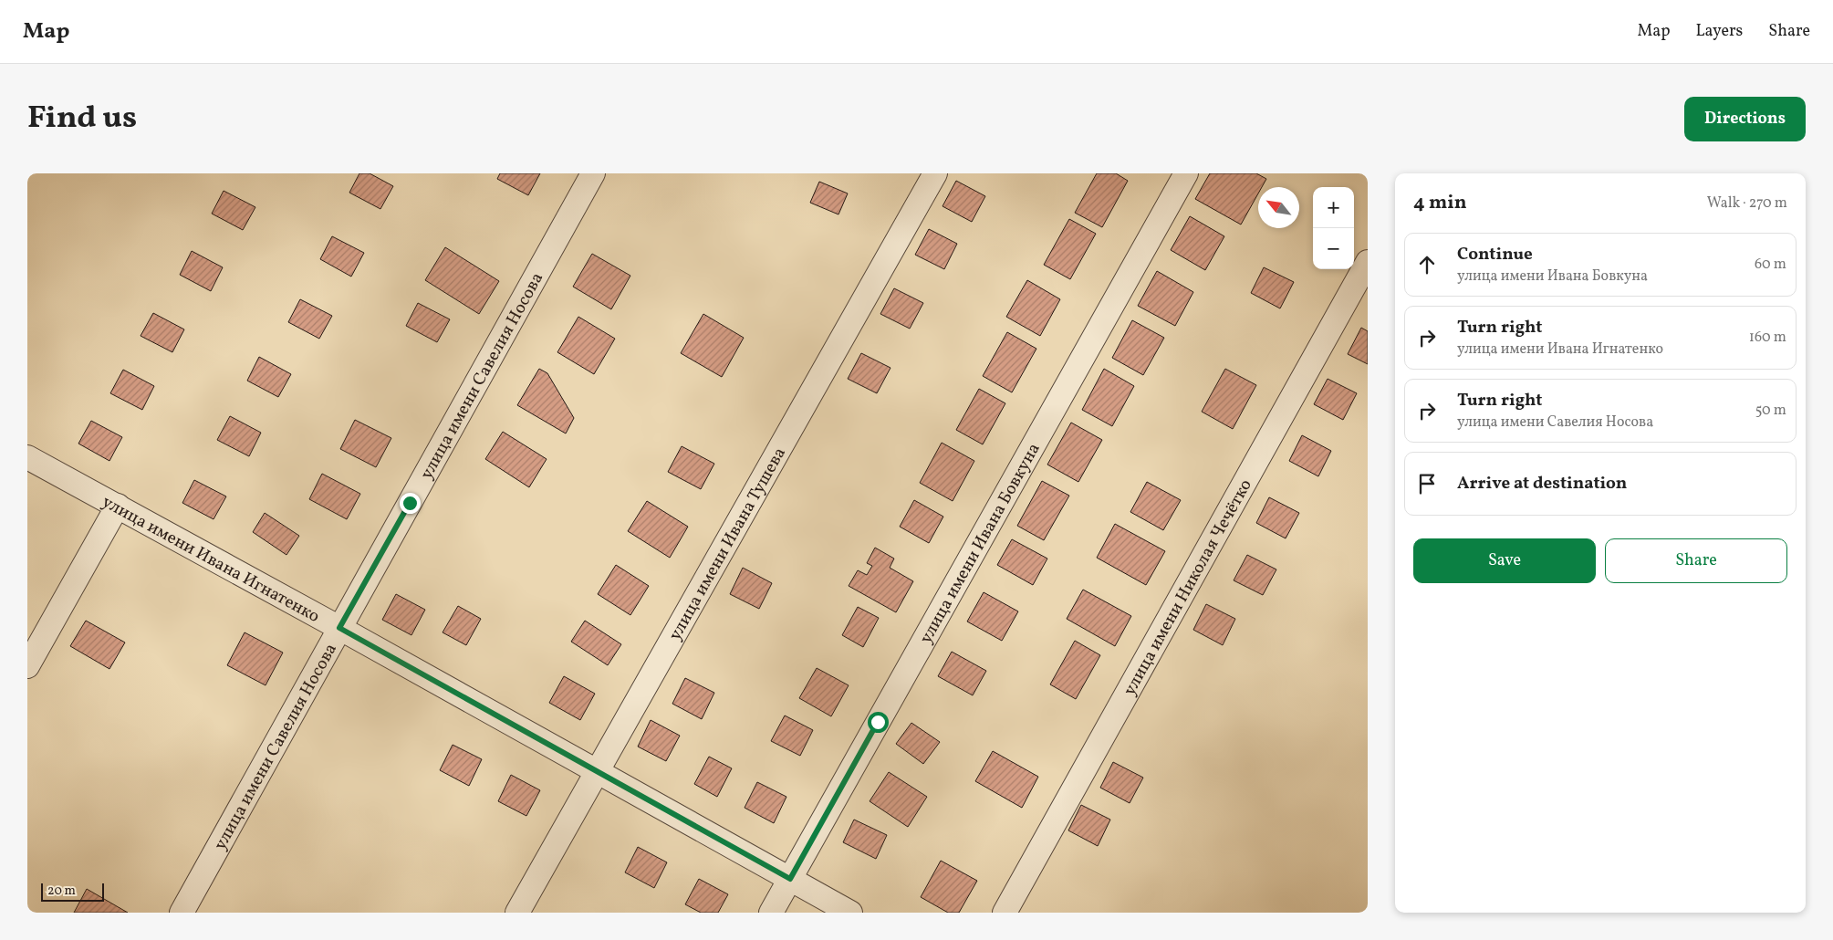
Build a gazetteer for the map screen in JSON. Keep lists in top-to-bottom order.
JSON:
{
  "streets": {
    "street": [
      "улица имени Савелия Носова",
      "улица имени Ивана Тушева",
      "улица имени Ивана Бовкуна",
      "улица имени Ивана Игнатенко",
      "улица имени Николая Чечётко"
    ]
  },
  "crossings": [
    ["улица имени Савелия Носова", "улица имени Ивана Игнатенко"],
    ["улица имени Ивана Тушева", "улица имени Ивана Игнатенко"],
    ["улица имени Ивана Бовкуна", "улица имени Ивана Игнатенко"]
  ],
  "scale_bar": "20 m",
  "north": "top left",
  "page": {
    "header": "Map",
    "nav": ["Map", "Layers", "Share"],
    "title": "Find us",
    "buttons": [
      "Directions",
      ["Save", "Share"]
    ],
    "heading": ["4 min", "Walk · 270 m"],
    "map_buttons": ["+", "−"],
    "list": [
      ["Continue", "улица имени Ивана Бовкуна", "60 m"],
      ["Turn right", "улица имени Ивана Игнатенко", "160 m"],
      ["Turn right", "улица имени Савелия Носова", "50 m"],
      "Arrive at destination"
    ],
    "scale": "20 m"
  }
}
